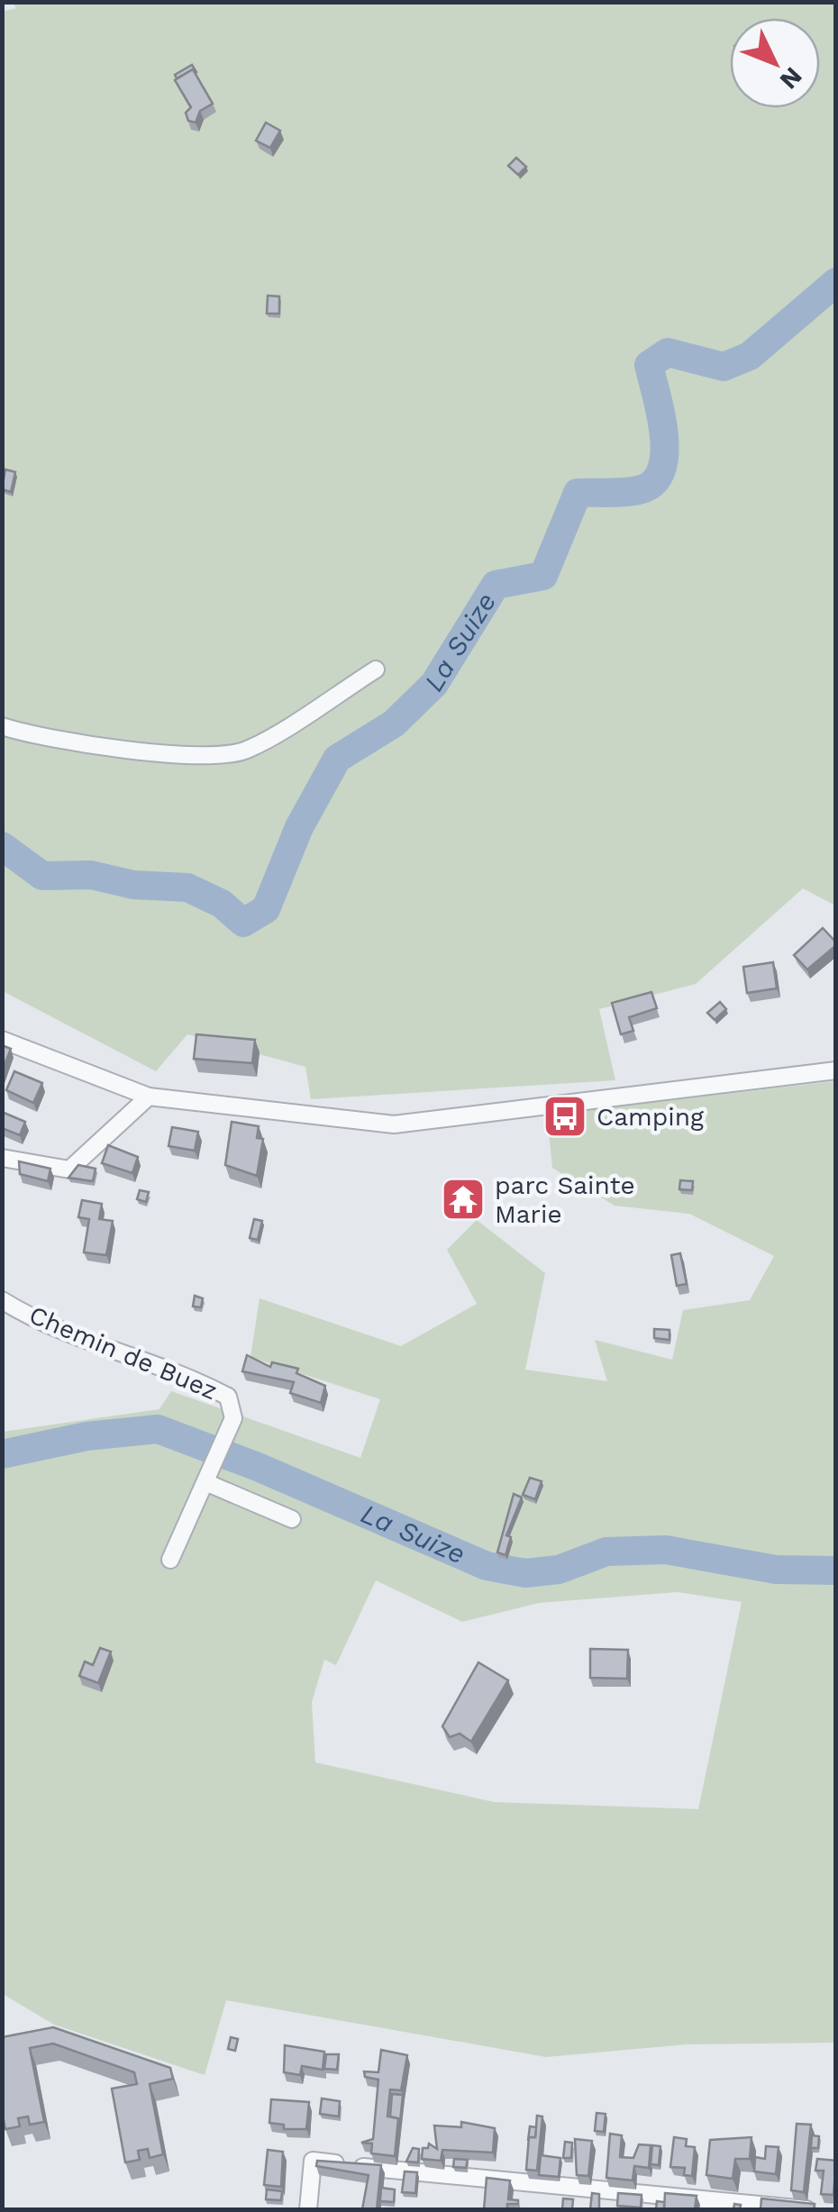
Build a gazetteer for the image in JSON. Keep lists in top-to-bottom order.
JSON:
{
  "streets": {
    "street": ["Chemin de Buez"]
  },
  "water": ["La Suize"],
  "places": {
    "bus stop": ["Camping"],
    "temple": ["parc Sainte Marie"]
  },
  "north": "bottom right"
}
